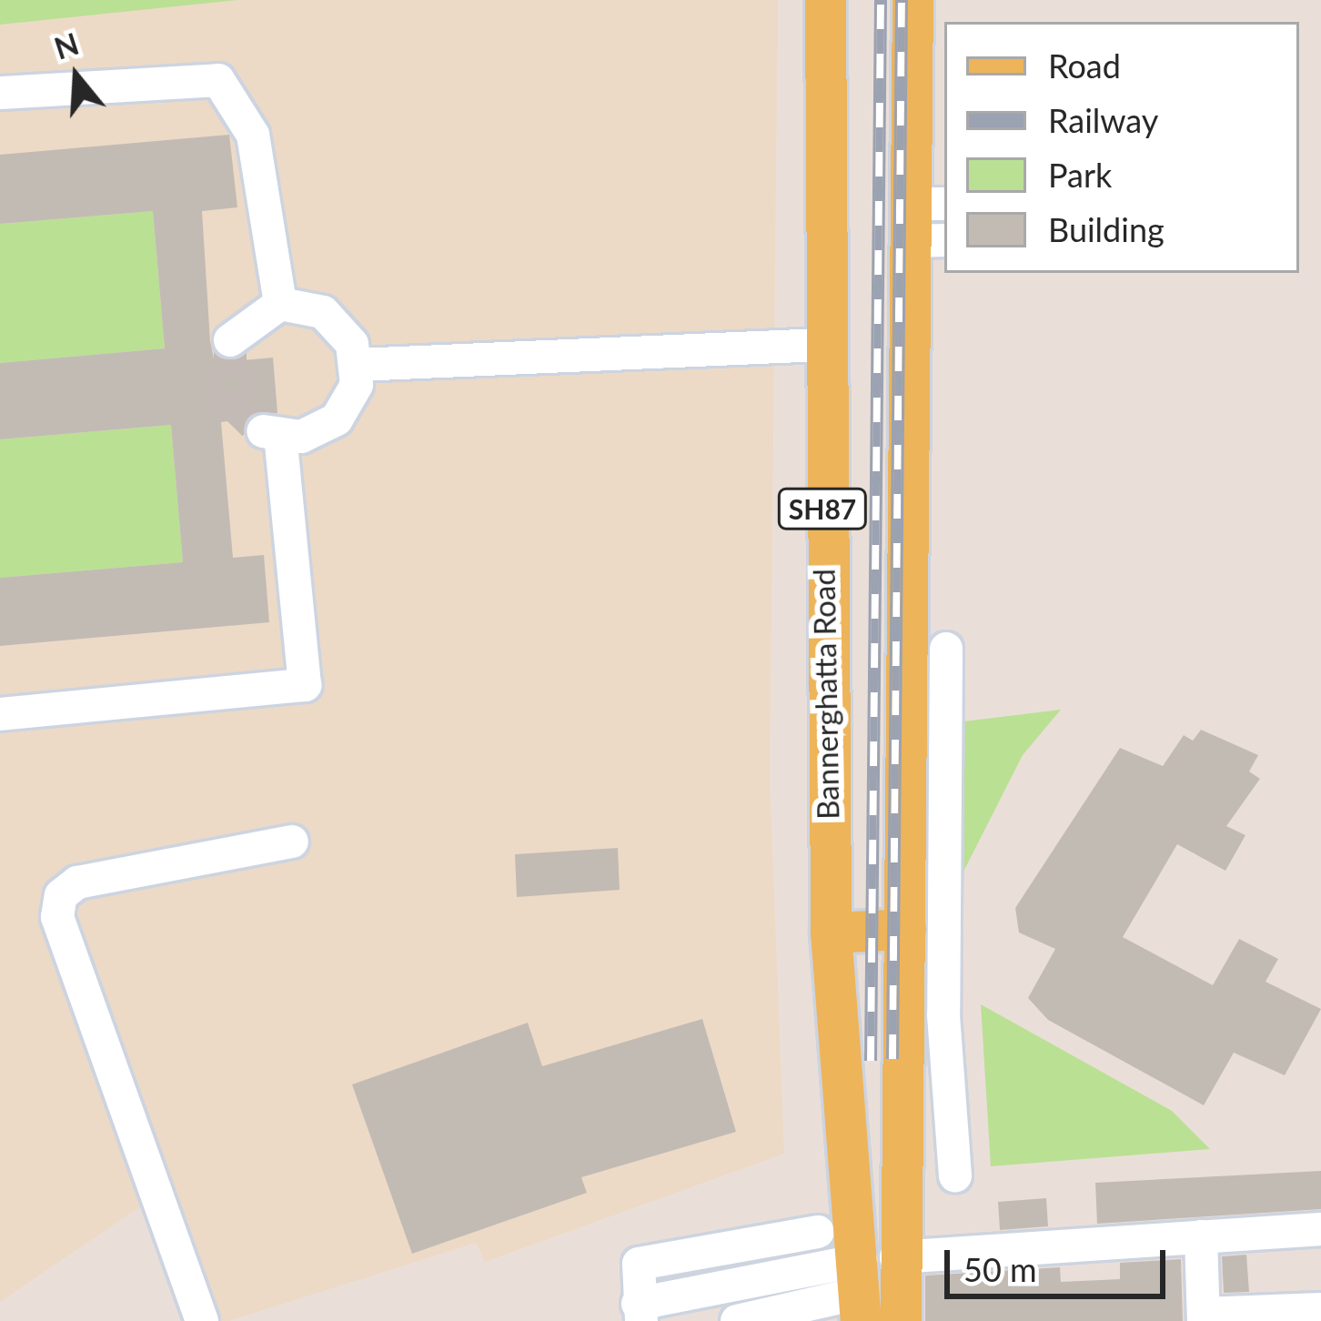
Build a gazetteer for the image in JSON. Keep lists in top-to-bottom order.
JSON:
{
  "streets": {
    "main road": ["SH87", "Bannerghatta Road"]
  },
  "crossings": [
    ["SH87", "Bannerghatta Road"]
  ],
  "legend": [
    "Road",
    "Railway",
    "Park",
    "Building"
  ],
  "scale_bar": "50 m",
  "north": "top"
}
